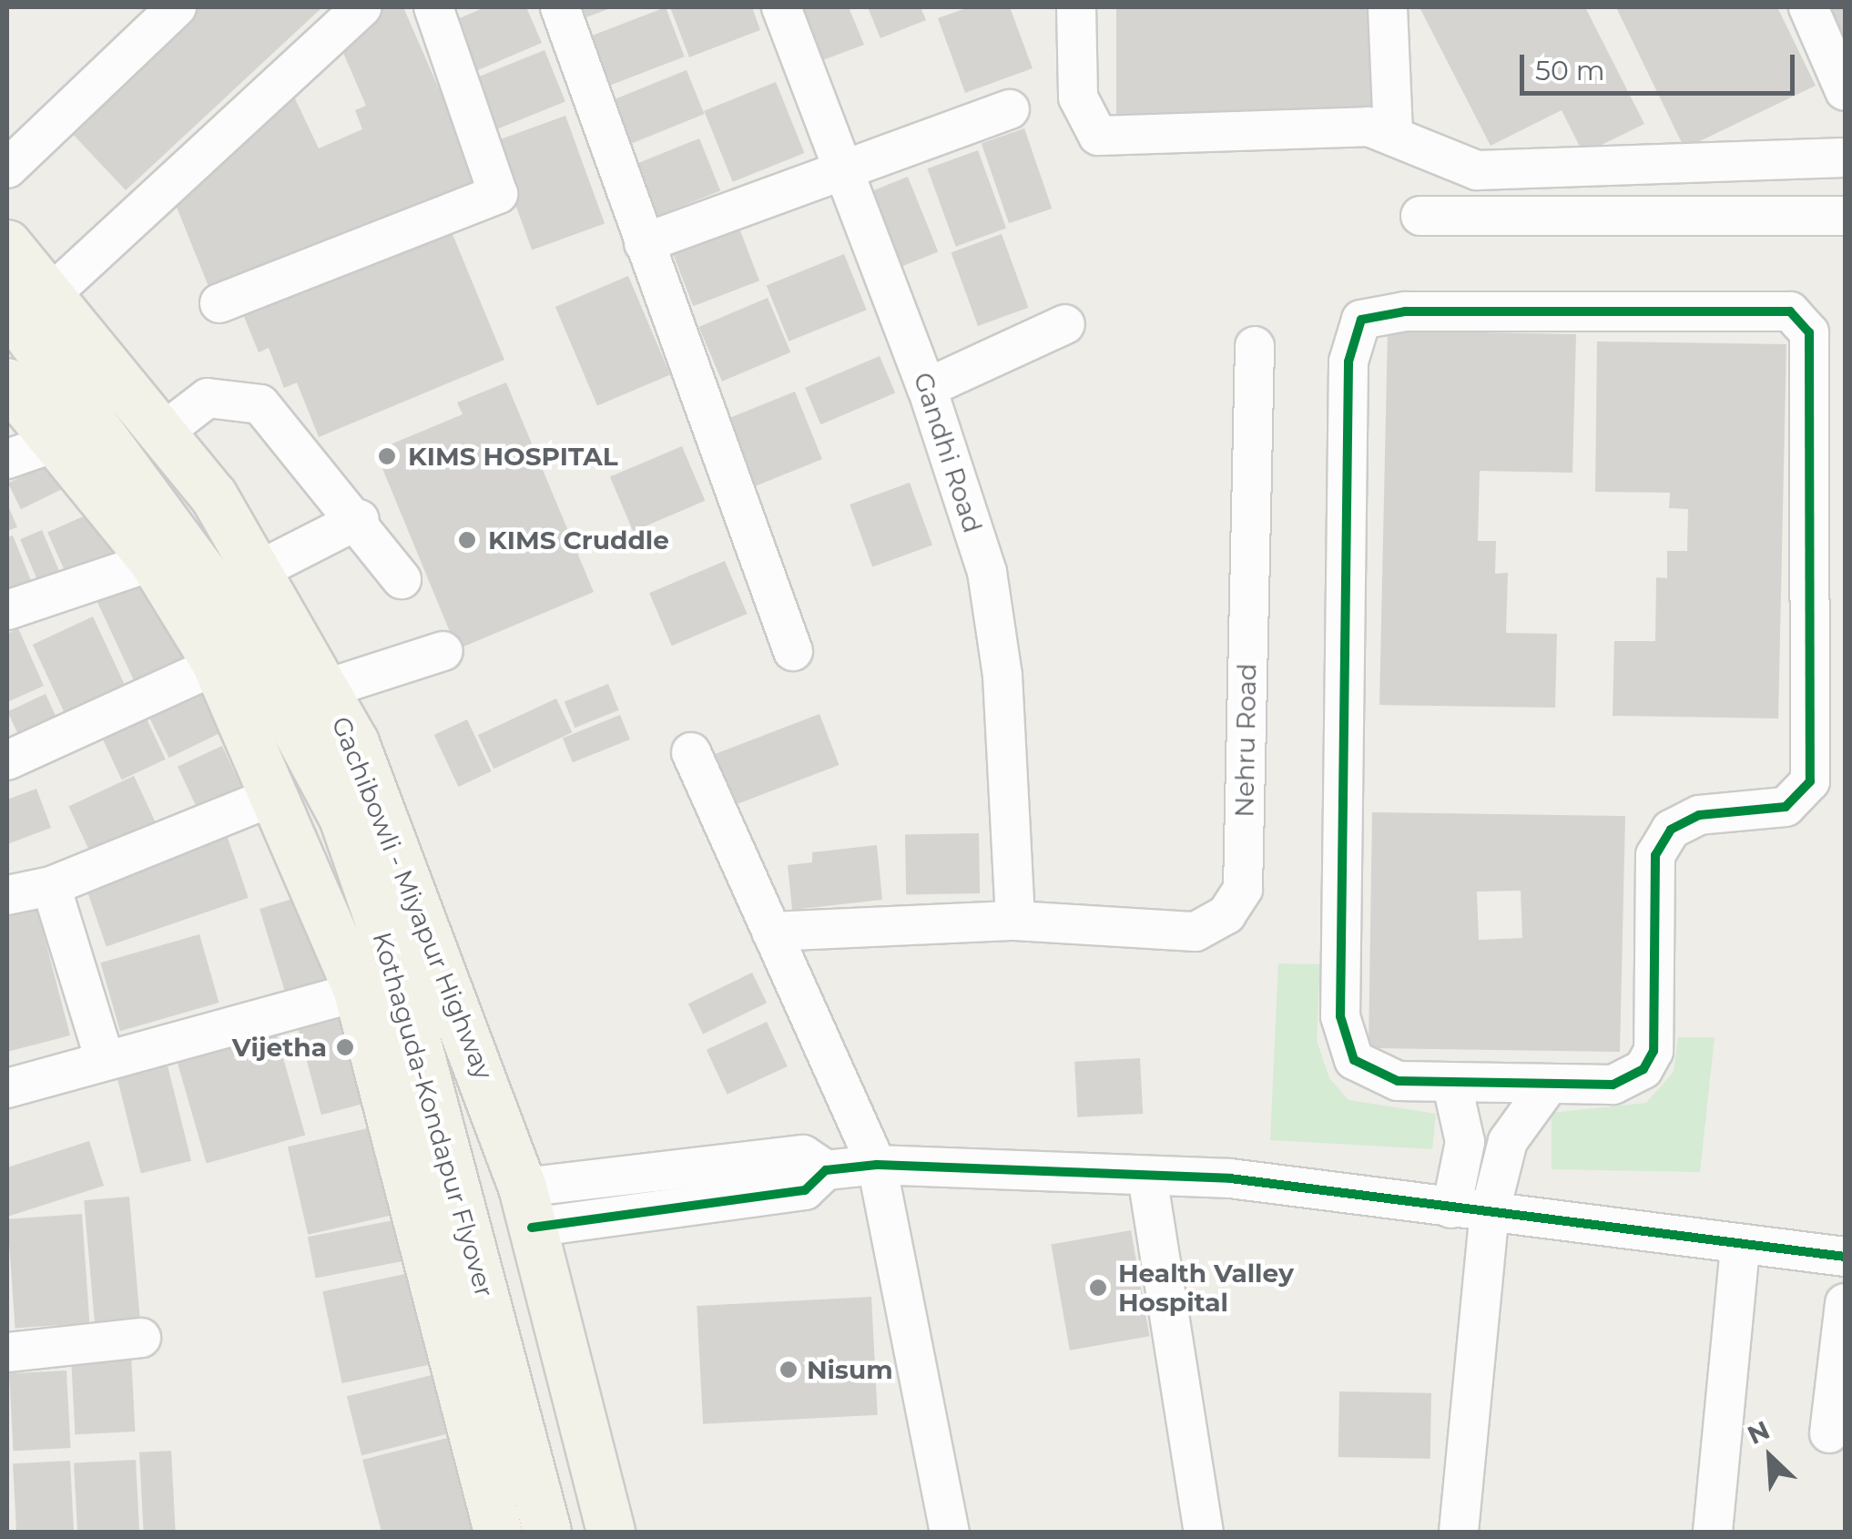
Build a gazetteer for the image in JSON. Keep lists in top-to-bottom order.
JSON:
{
  "streets": {
    "main road": ["Gachibowli - Miyapur Highway", "Kothaguda-Kondapur Flyover"],
    "street": ["Gandhi Road", "Nehru Road"]
  },
  "crossings": [
    ["Gandhi Road", "Nehru Road"],
    ["Gachibowli - Miyapur Highway", "Kothaguda-Kondapur Flyover"]
  ],
  "places": [
    "KIMS HOSPITAL",
    "KIMS Cruddle",
    "Vijetha",
    "Health Valley Hospital",
    "Nisum"
  ],
  "scale_bar": "50 m",
  "north": "top left"
}
